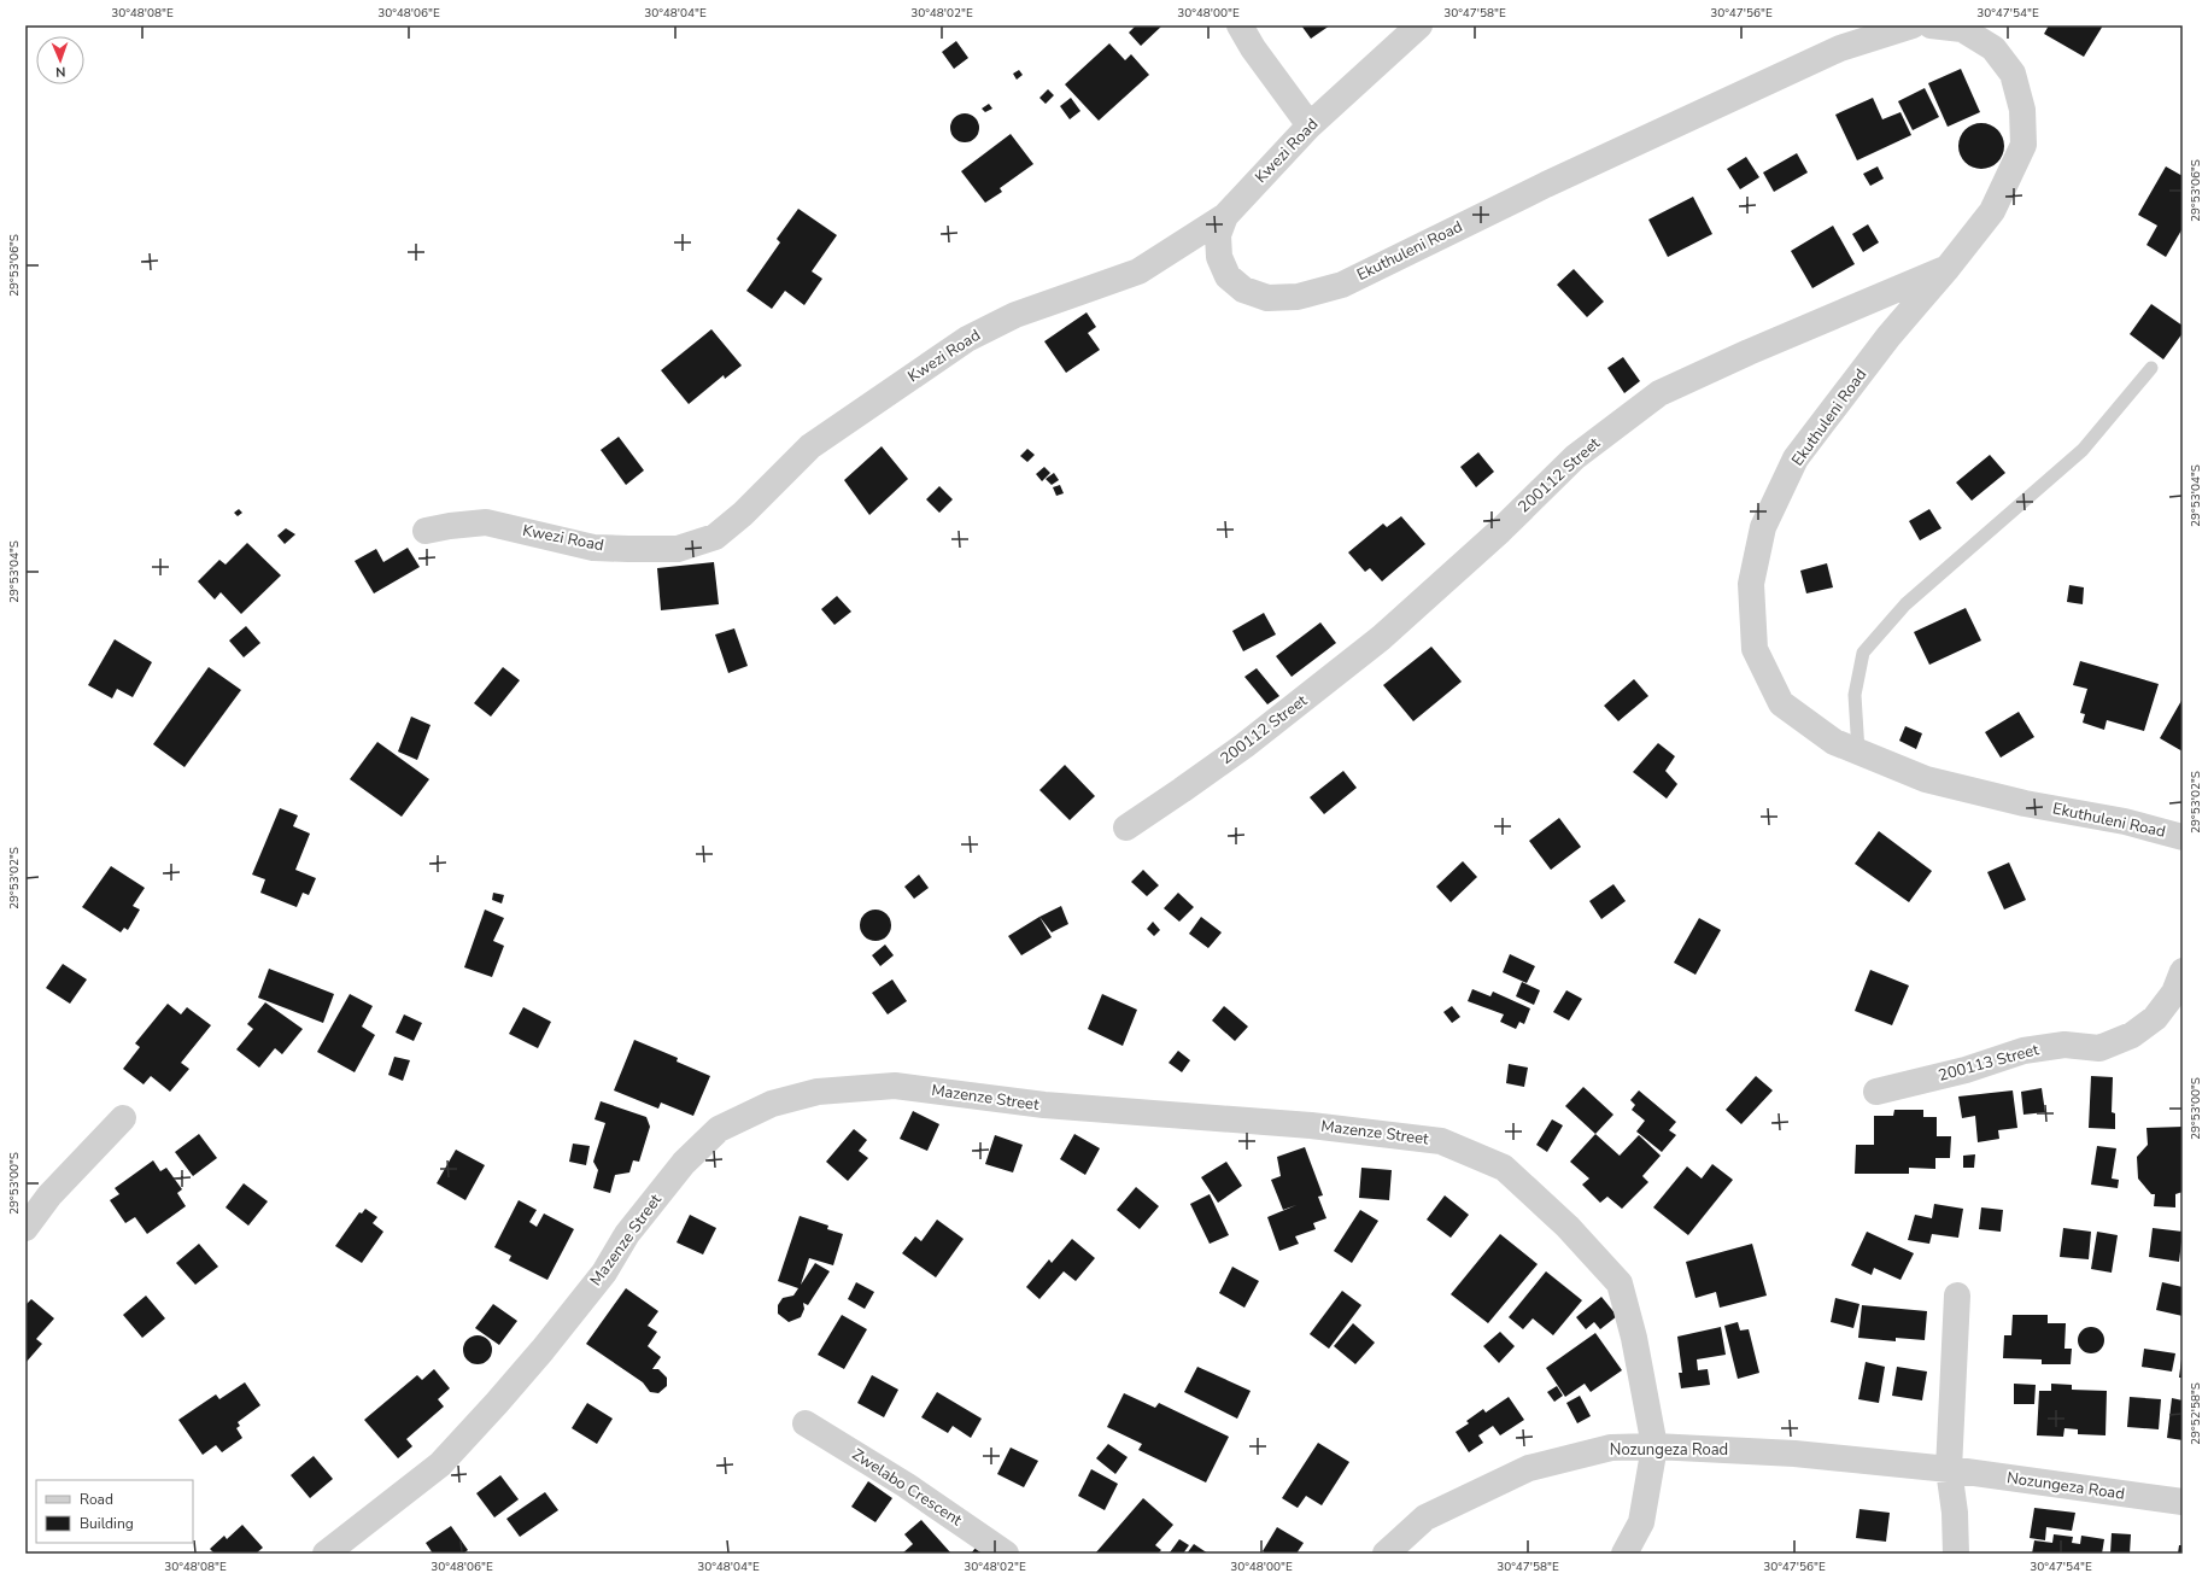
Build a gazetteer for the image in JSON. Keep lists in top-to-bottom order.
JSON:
{
  "streets": {
    "street": [
      "Kwezi Road",
      "Ekuthuleni Road",
      "200112 Street",
      "200113 Street",
      "Mazenze Street",
      "Nozungeza Road",
      "Zwelabo Crescent"
    ]
  },
  "crossings": [
    ["Kwezi Road", "Ekuthuleni Road"],
    ["Ekuthuleni Road", "200112 Street"],
    ["Mazenze Street", "Nozungeza Road"]
  ],
  "legend": ["Road", "Building"],
  "north": "bottom",
  "coordinates": [
    "30°48'08\"E",
    "30°48'06\"E",
    "30°48'04\"E",
    "30°48'02\"E",
    "30°48'00\"E",
    "30°47'58\"E",
    "30°47'56\"E",
    "30°47'54\"E",
    "29°53'06\"S",
    "29°53'04\"S",
    "29°53'02\"S",
    "29°53'00\"S",
    "29°52'58\"S"
  ]
}
